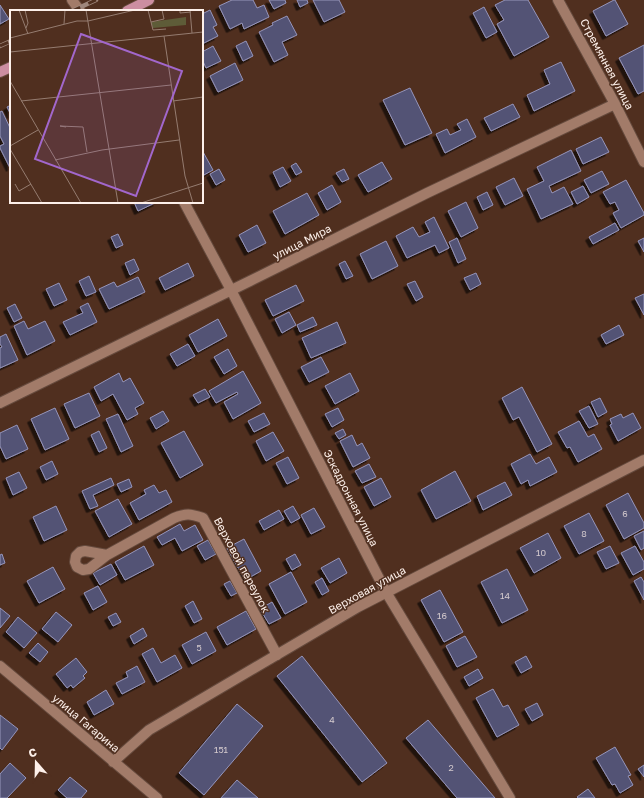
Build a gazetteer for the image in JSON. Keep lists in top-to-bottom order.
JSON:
{
  "streets": {
    "street": [
      "Стремянная улица",
      "улица Мира",
      "Эскадронная улица",
      "Верховой переулок",
      "Верховая улица",
      "улица Гагарина"
    ]
  },
  "crossings": [
    ["Стремянная улица", "улица Мира"],
    ["улица Мира", "Эскадронная улица"],
    ["Эскадронная улица", "Верховая улица"],
    ["Верховой переулок", "Верховая улица"],
    ["Верховая улица", "улица Гагарина"]
  ],
  "house_numbers": [
    "6",
    "8",
    "10",
    "14",
    "16",
    "5",
    "4",
    "151",
    "2"
  ],
  "north": "top"
}
